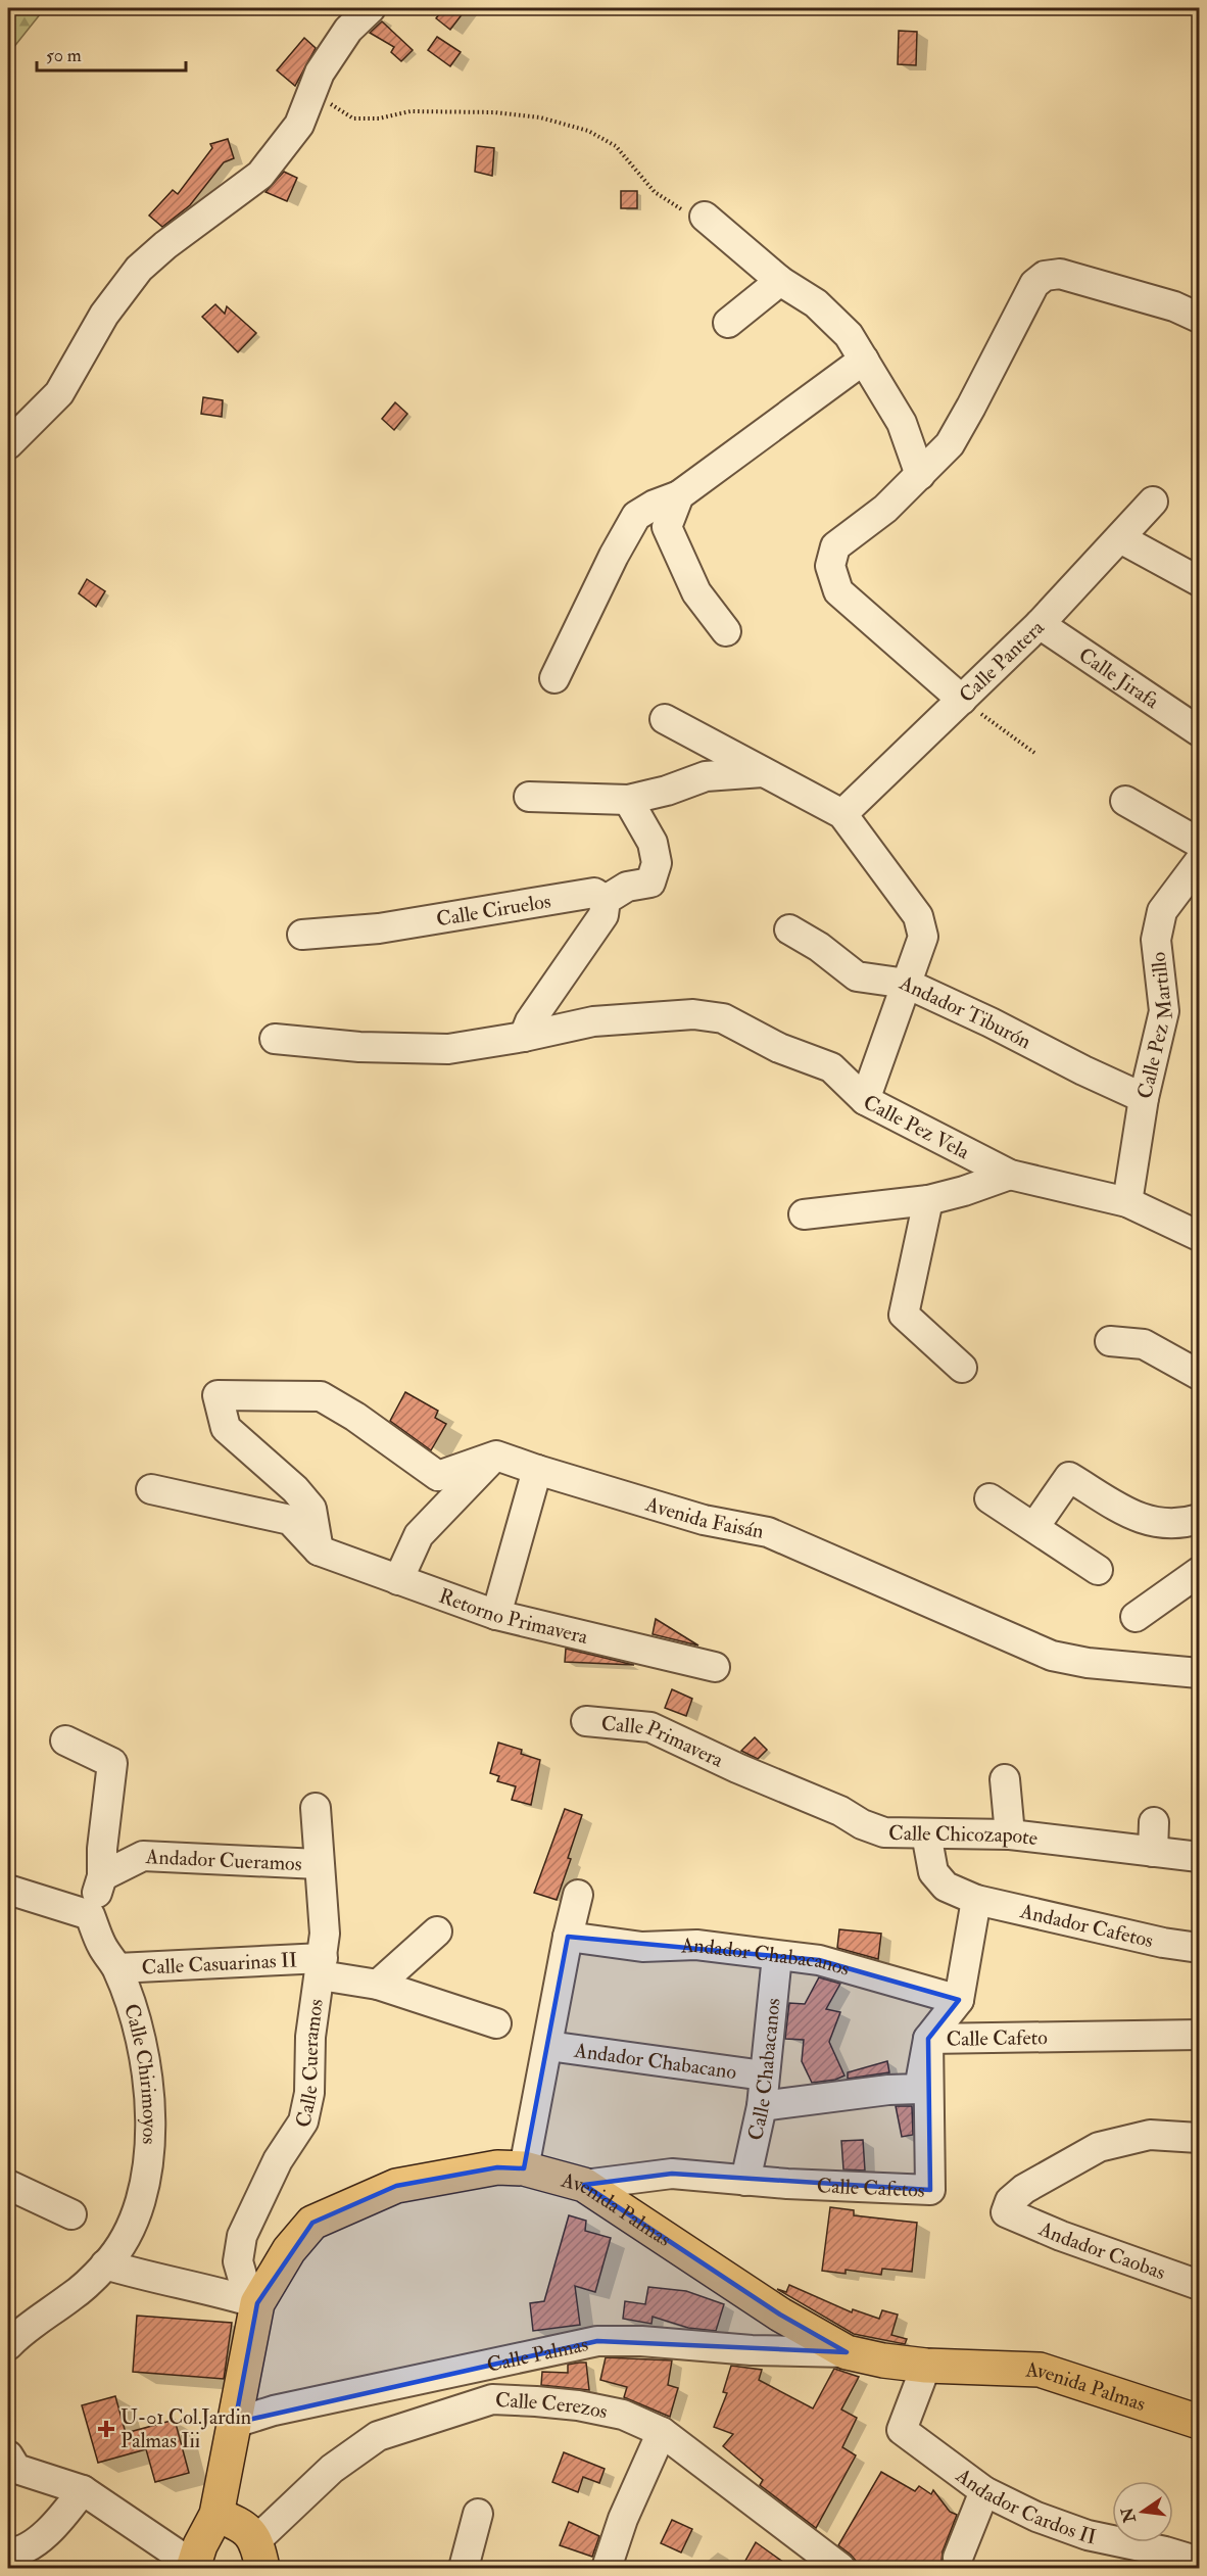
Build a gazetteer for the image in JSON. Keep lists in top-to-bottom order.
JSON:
{
  "streets": {
    "main road": ["Avenida Palmas"],
    "street": [
      "Calle Pantera",
      "Calle Jirafa",
      "Calle Ciruelos",
      "Andador Tiburón",
      "Calle Pez Martillo",
      "Calle Pez Vela",
      "Avenida Faisán",
      "Retorno Primavera",
      "Calle Primavera",
      "Calle Chicozapote",
      "Andador Cueramos",
      "Andador Cafetos",
      "Andador Chabacanos",
      "Calle Casuarinas II",
      "Calle Cafeto",
      "Calle Cueramos",
      "Andador Chabacano",
      "Calle Chabacanos",
      "Calle Chirimoyos",
      "Calle Cafetos",
      "Andador Caobas",
      "Calle Palmas",
      "Calle Cerezos",
      "Andador Cardos II"
    ]
  },
  "crossings": [
    ["Calle Pantera", "Calle Jirafa"],
    ["Calle Pantera", "Calle Pez Vela"],
    ["Andador Tiburón", "Calle Pez Martillo"],
    ["Andador Tiburón", "Calle Pez Vela"],
    ["Calle Pez Martillo", "Calle Pez Vela"],
    ["Calle Primavera", "Calle Chicozapote"],
    ["Calle Chicozapote", "Andador Cafetos"],
    ["Andador Cueramos", "Calle Cueramos"],
    ["Andador Chabacanos", "Calle Chabacanos"],
    ["Calle Casuarinas II", "Calle Cueramos"],
    ["Calle Casuarinas II", "Calle Chirimoyos"],
    ["Calle Cafeto", "Calle Chabacanos"],
    ["Calle Cafeto", "Calle Cafetos"],
    ["Calle Cueramos", "Avenida Palmas"],
    ["Andador Chabacano", "Calle Chabacanos"],
    ["Calle Chabacanos", "Calle Cafetos"],
    ["Calle Cafetos", "Avenida Palmas"],
    ["Avenida Palmas", "Calle Palmas"],
    ["Avenida Palmas", "Andador Cardos II"]
  ],
  "places": {
    "health": ["U-01 Col.Jardin Palmas Iii"]
  },
  "scale_bar": "50 m",
  "north": "left"
}
